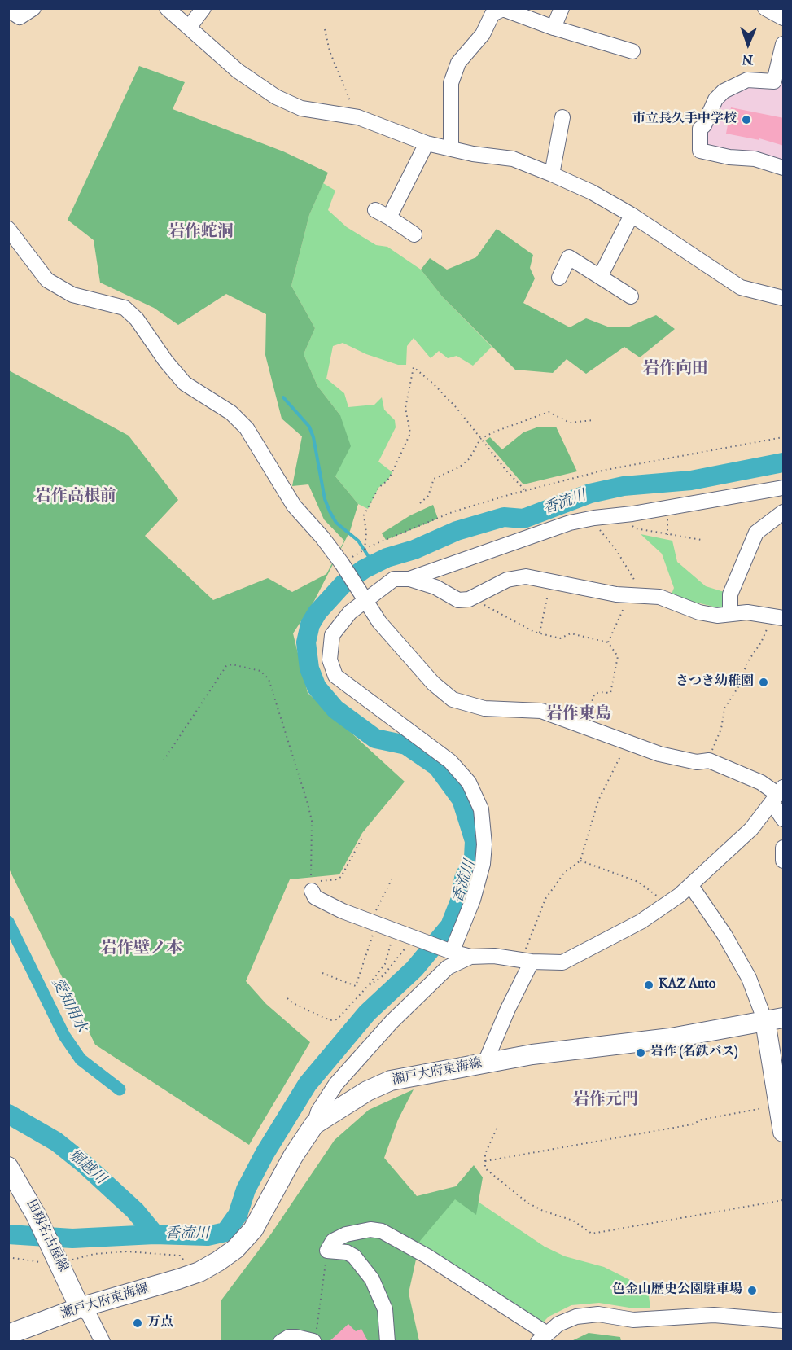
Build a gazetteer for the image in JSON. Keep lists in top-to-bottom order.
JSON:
{
  "streets": {
    "main road": ["瀬戸大府東海線", "田籾名古屋線"]
  },
  "crossings": [
    ["瀬戸大府東海線", "田籾名古屋線"]
  ],
  "districts": [
    "岩作蛇洞",
    "岩作向田",
    "岩作高根前",
    "岩作東島",
    "岩作壁ノ本",
    "岩作元門"
  ],
  "water": ["香流川", "愛知用水", "堀越川"],
  "places": [
    "市立長久手中学校",
    "さつき幼稚園",
    "KAZ Auto",
    "岩作 (名鉄バス)",
    "色金山歴史公園駐車場",
    "万点"
  ],
  "north": "bottom"
}
